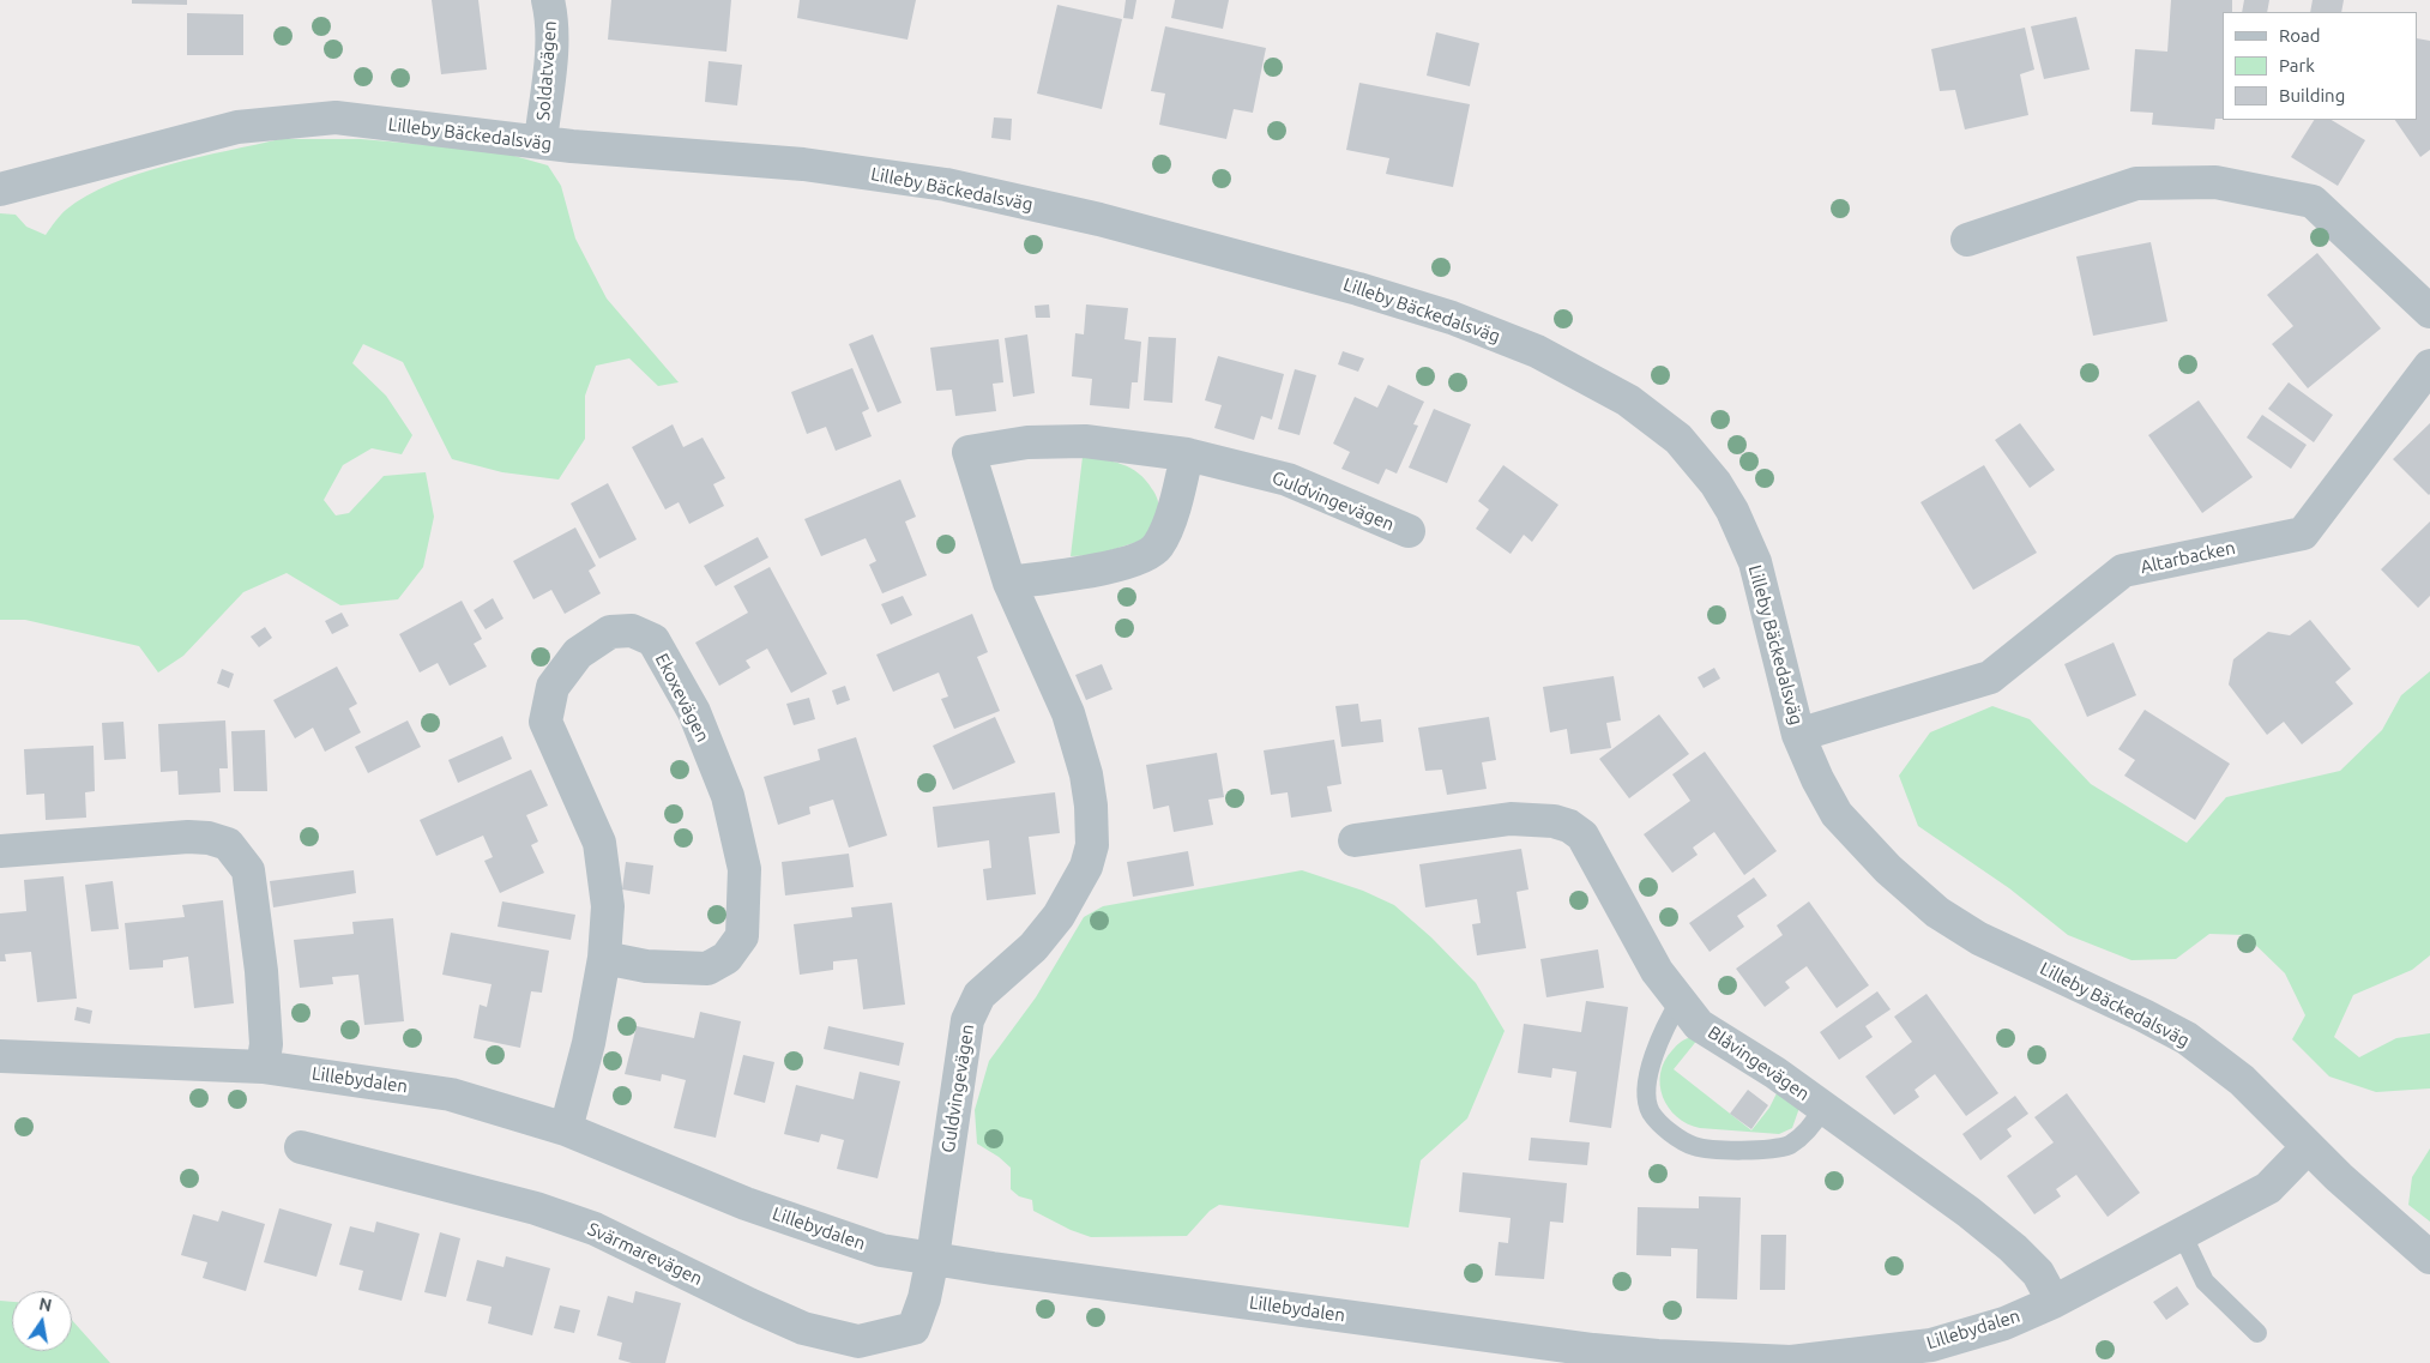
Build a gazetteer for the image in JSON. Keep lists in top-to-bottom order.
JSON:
{
  "streets": {
    "street": [
      "Soldatvägen",
      "Lilleby Bäckedalsväg",
      "Guldvingevägen",
      "Altarbacken",
      "Ekoxevägen",
      "Blåvingevägen",
      "Lillebydalen",
      "Svärmarevägen"
    ]
  },
  "crossings": [
    ["Soldatvägen", "Lilleby Bäckedalsväg"],
    ["Lilleby Bäckedalsväg", "Altarbacken"],
    ["Lilleby Bäckedalsväg", "Lillebydalen"],
    ["Guldvingevägen", "Lillebydalen"],
    ["Guldvingevägen", "Svärmarevägen"],
    ["Ekoxevägen", "Lillebydalen"],
    ["Blåvingevägen", "Lillebydalen"],
    ["Lillebydalen", "Svärmarevägen"]
  ],
  "legend": ["Road", "Park", "Building"],
  "north": "top"
}
